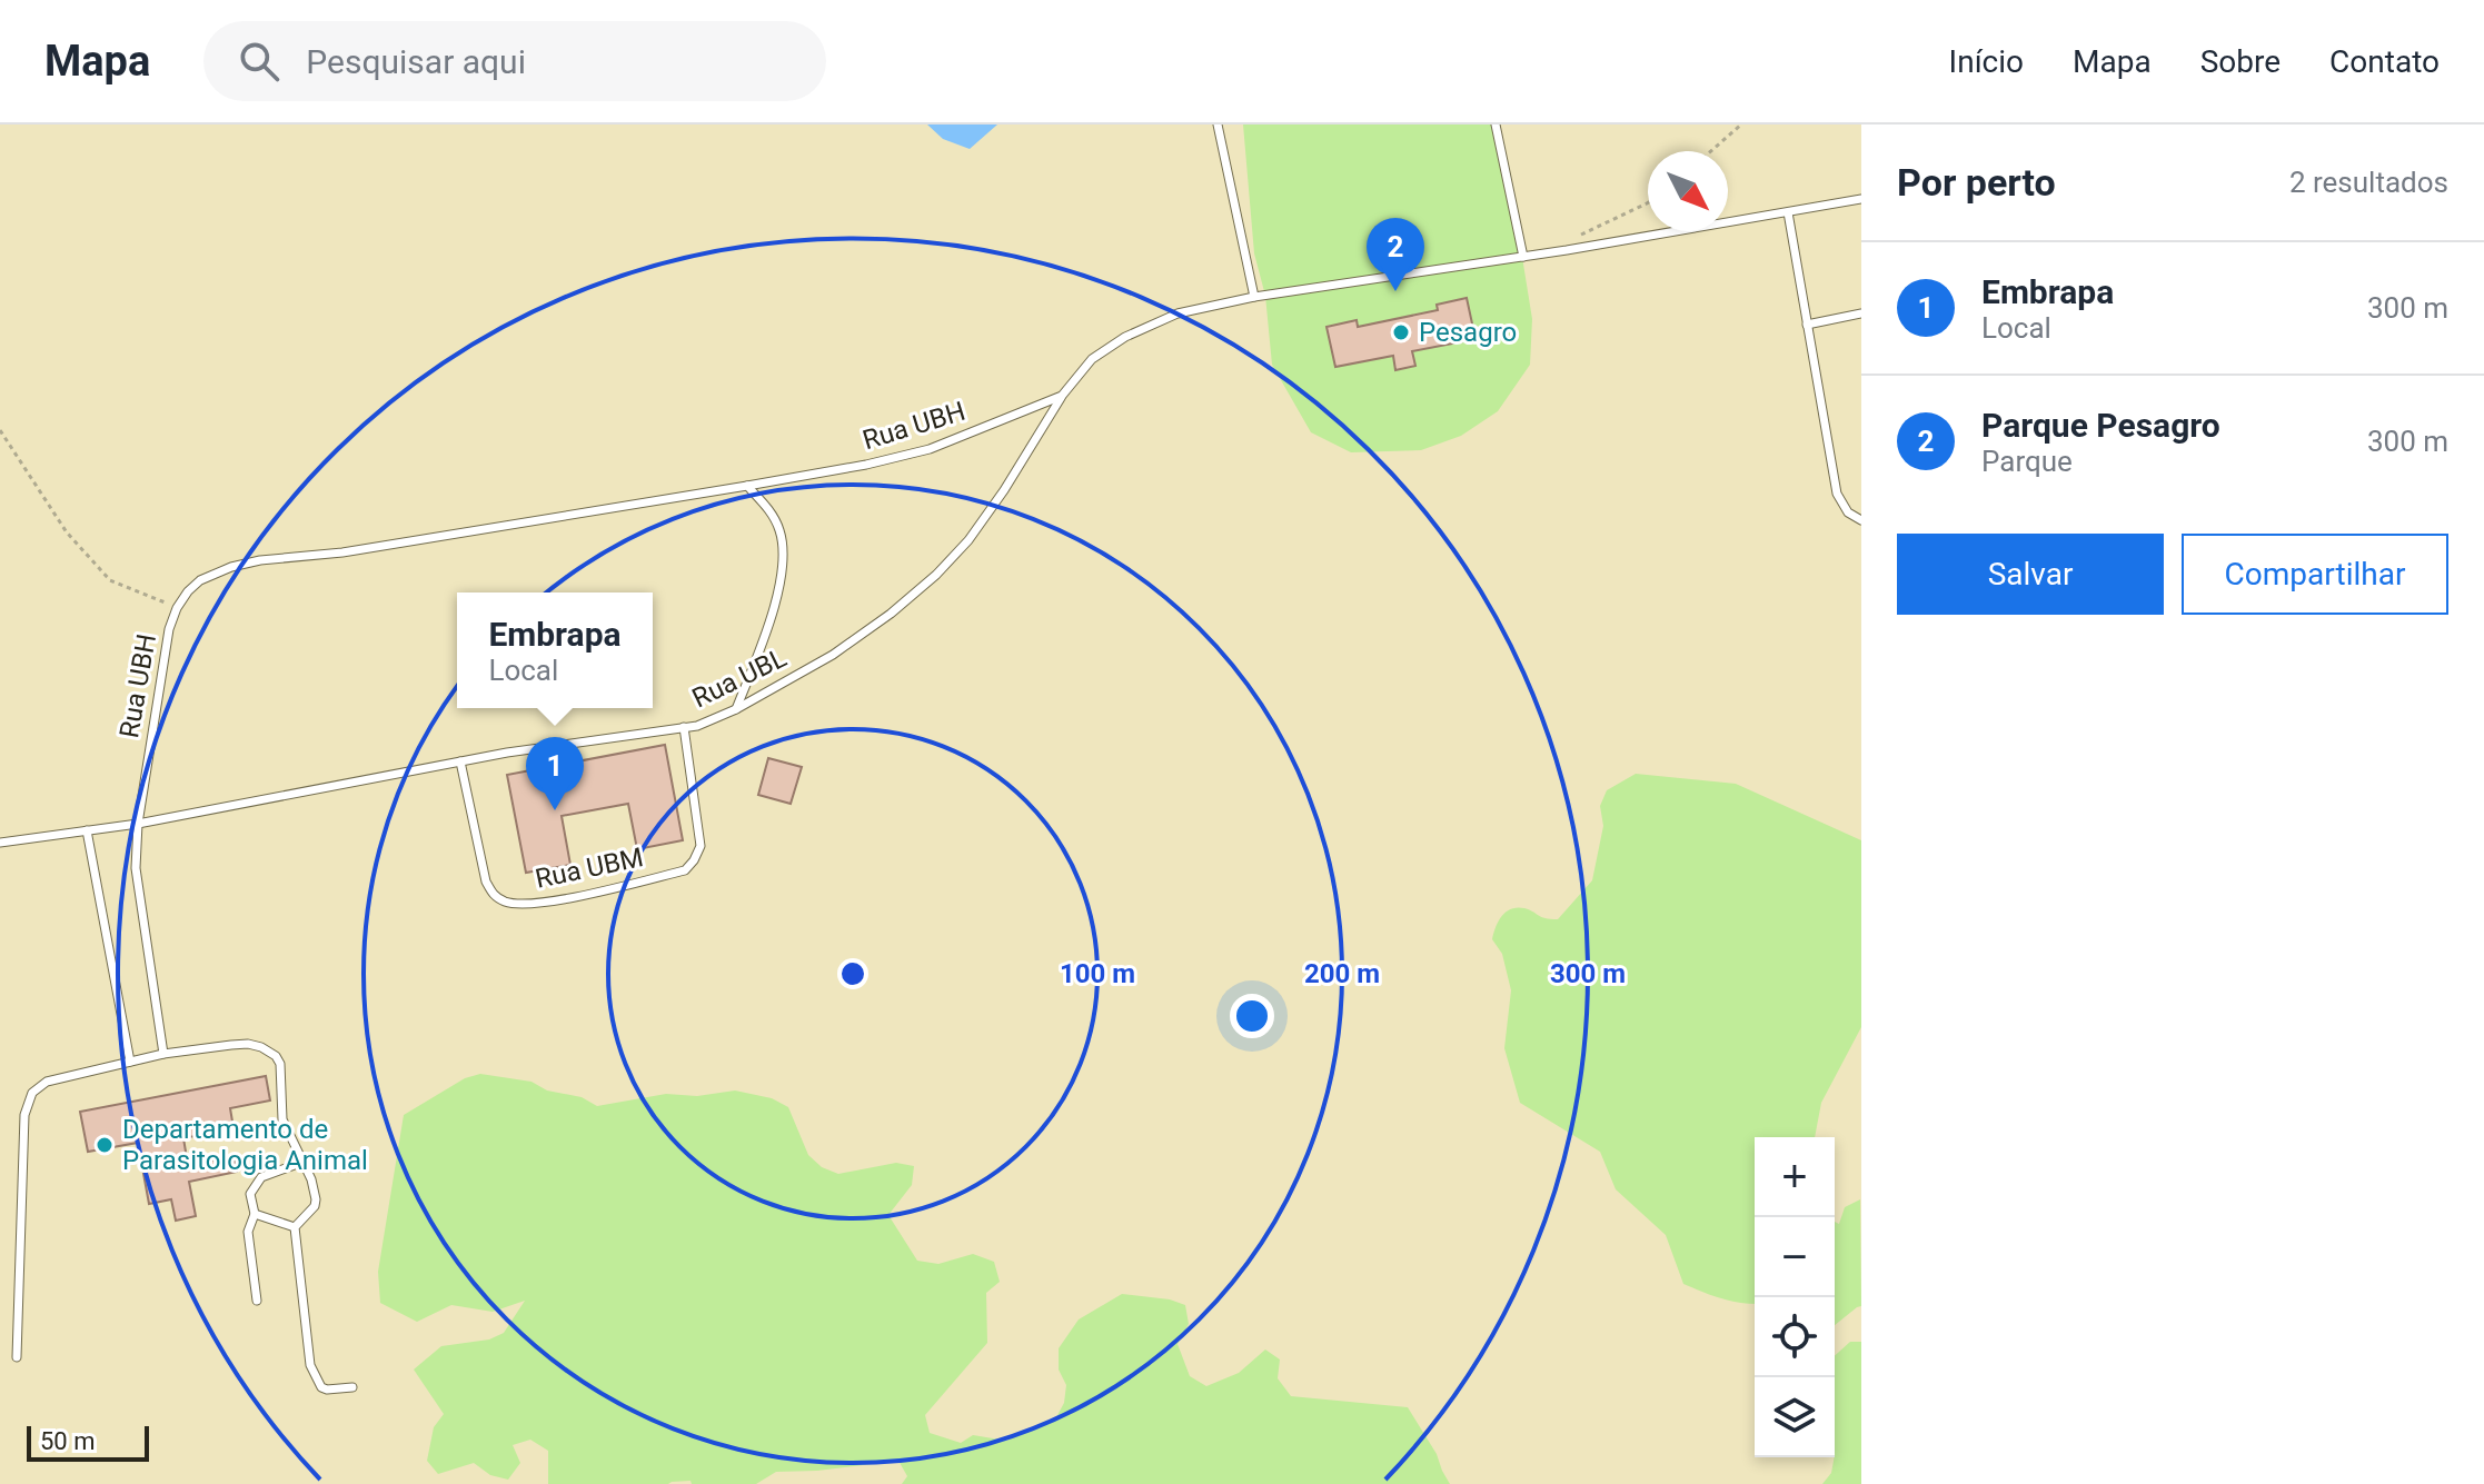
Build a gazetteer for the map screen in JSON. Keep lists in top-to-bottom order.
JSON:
{
  "streets": {
    "lane": ["Rua UBH", "Rua UBL", "Rua UBM"]
  },
  "crossings": [
    ["Rua UBH", "Rua UBL"],
    ["Rua UBL", "Rua UBM"]
  ],
  "places": ["Pesagro", "Departamento de Parasitologia Animal"],
  "scale_bar": "50 m",
  "north": "bottom right",
  "page": {
    "header": "Mapa",
    "search": "Pesquisar aqui",
    "nav": [
      "Início",
      "Mapa",
      "Sobre",
      "Contato"
    ],
    "heading": ["Por perto", "2 resultados"],
    "pins": ["2", "1"],
    "list": [
      {
        "mark": "1",
        "name": "Embrapa",
        "note": "Local",
        "value": "300 m"
      },
      {
        "mark": "2",
        "name": "Parque Pesagro",
        "note": "Parque",
        "value": "300 m"
      }
    ],
    "buttons": ["Salvar", "Compartilhar"],
    "popup": ["Embrapa", "Local"],
    "map_buttons": ["+", "−"],
    "scale": "50 m"
  },
  "rings": ["100 m", "200 m", "300 m"]
}
